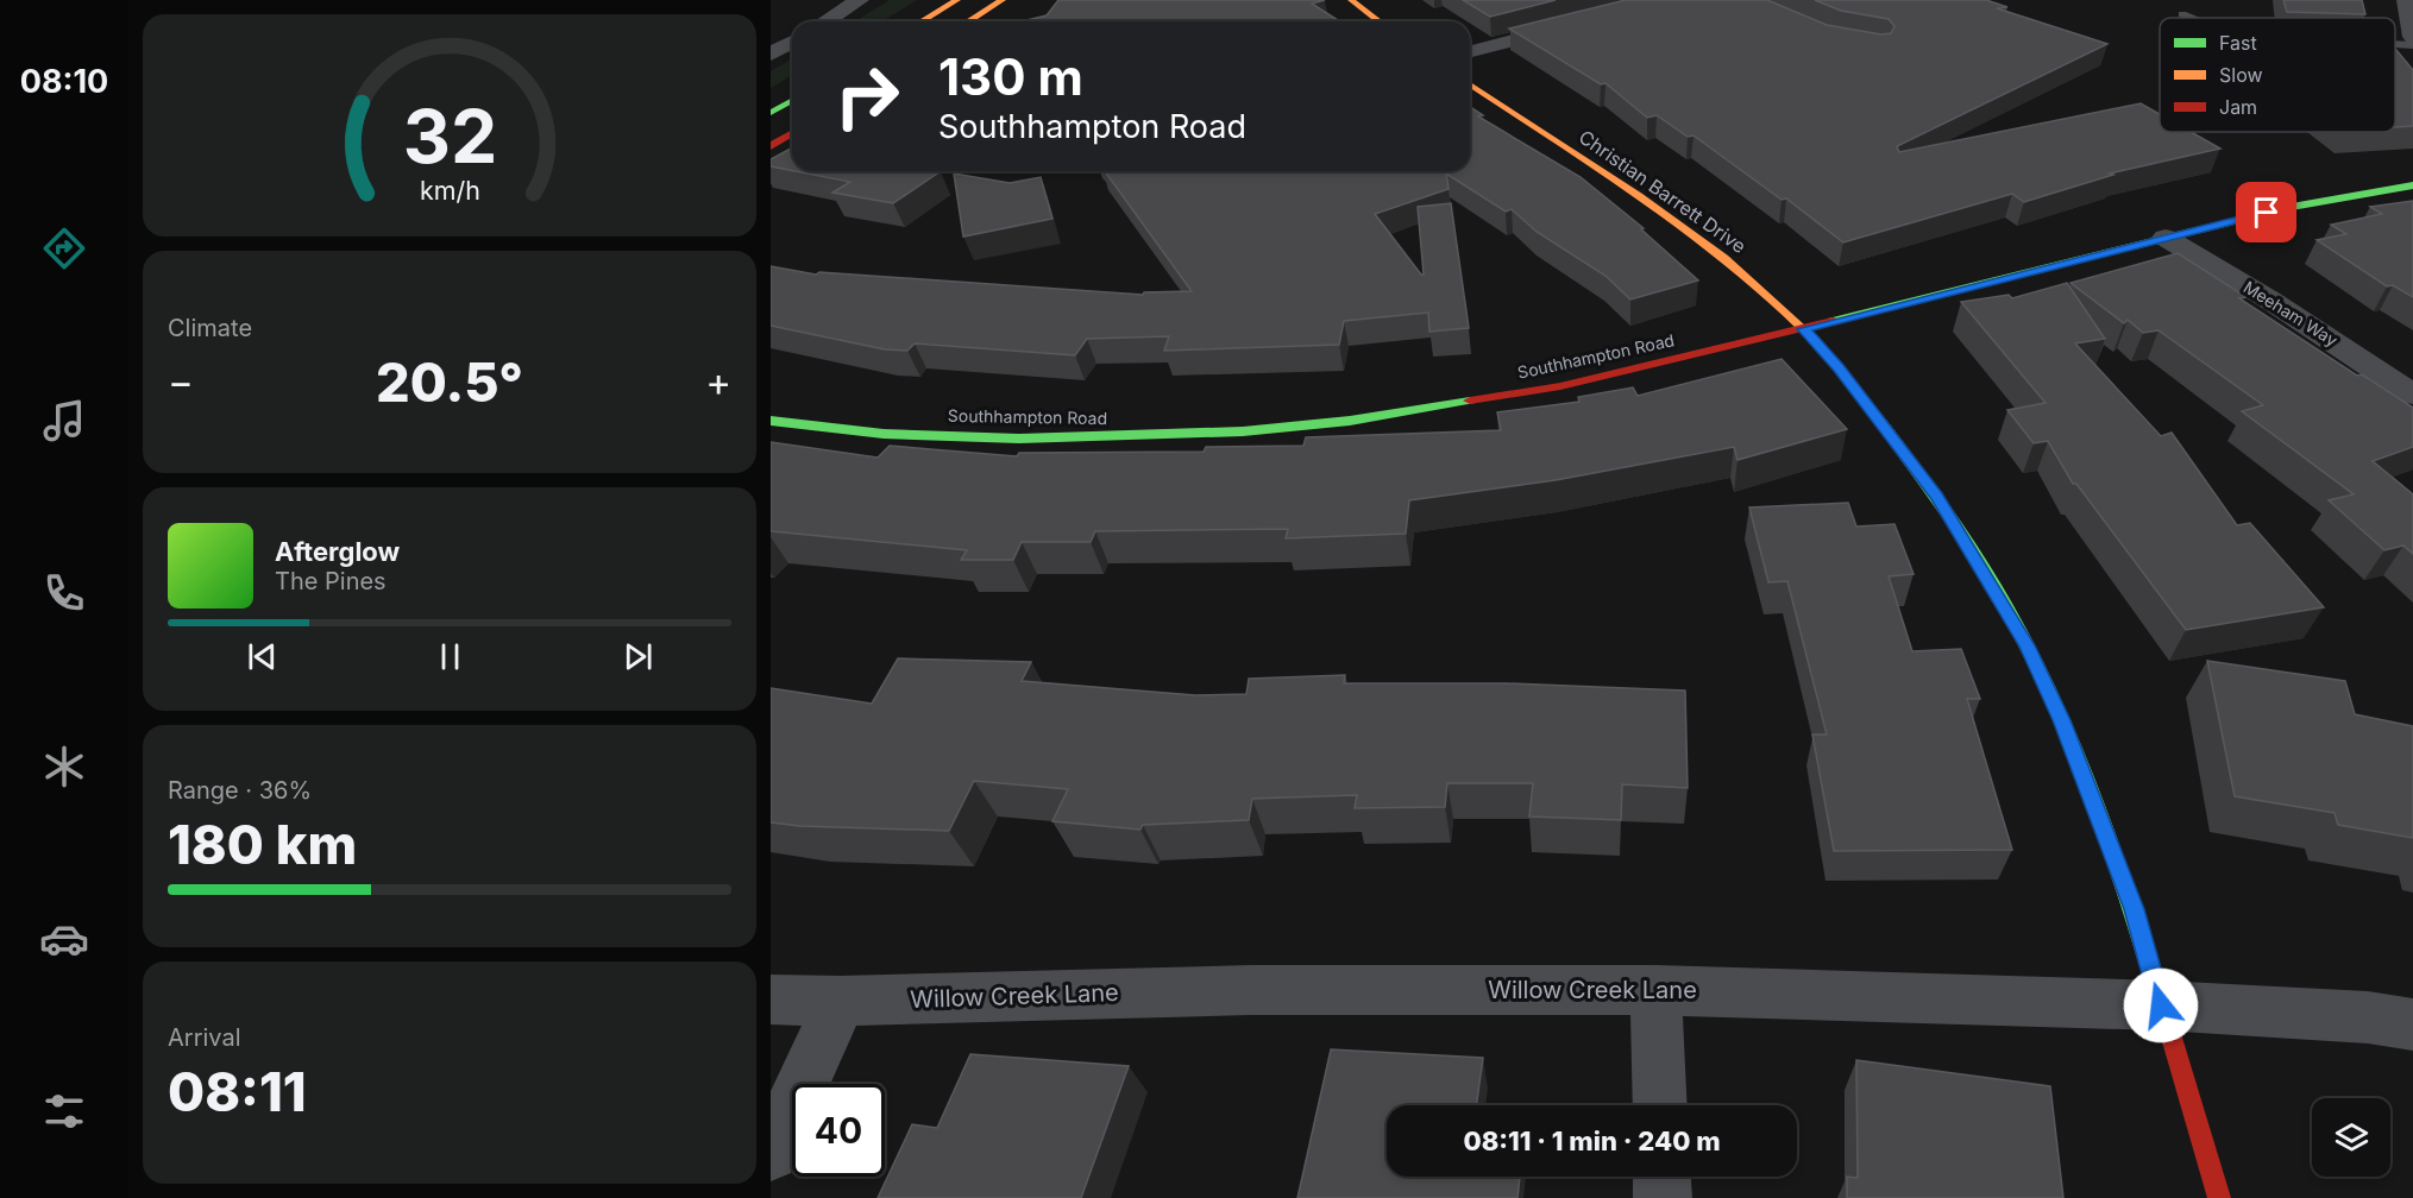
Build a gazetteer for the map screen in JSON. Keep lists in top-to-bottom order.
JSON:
{
  "streets": {
    "street": [
      "Christian Barrett Drive",
      "Meeham Way",
      "Southhampton Road",
      "Willow Creek Lane"
    ]
  },
  "crossings": [
    ["Christian Barrett Drive", "Southhampton Road"],
    ["Christian Barrett Drive", "Willow Creek Lane"],
    ["Meeham Way", "Southhampton Road"]
  ],
  "legend": ["Fast", "Slow", "Jam"],
  "page": {
    "tabs": "08:10",
    "turn": ["130 m", "Southhampton Road"],
    "tile": [
      "Climate",
      ["Range · 36%", "180 km"],
      ["Arrival", "08:11"]
    ],
    "heat": ["−", "20.5°", "+"],
    "song": ["Afterglow", "The Pines"],
    "limit": "40",
    "trip": "08:11 · 1 min · 240 m",
    "gauge": ["32", "km/h"]
  }
}
